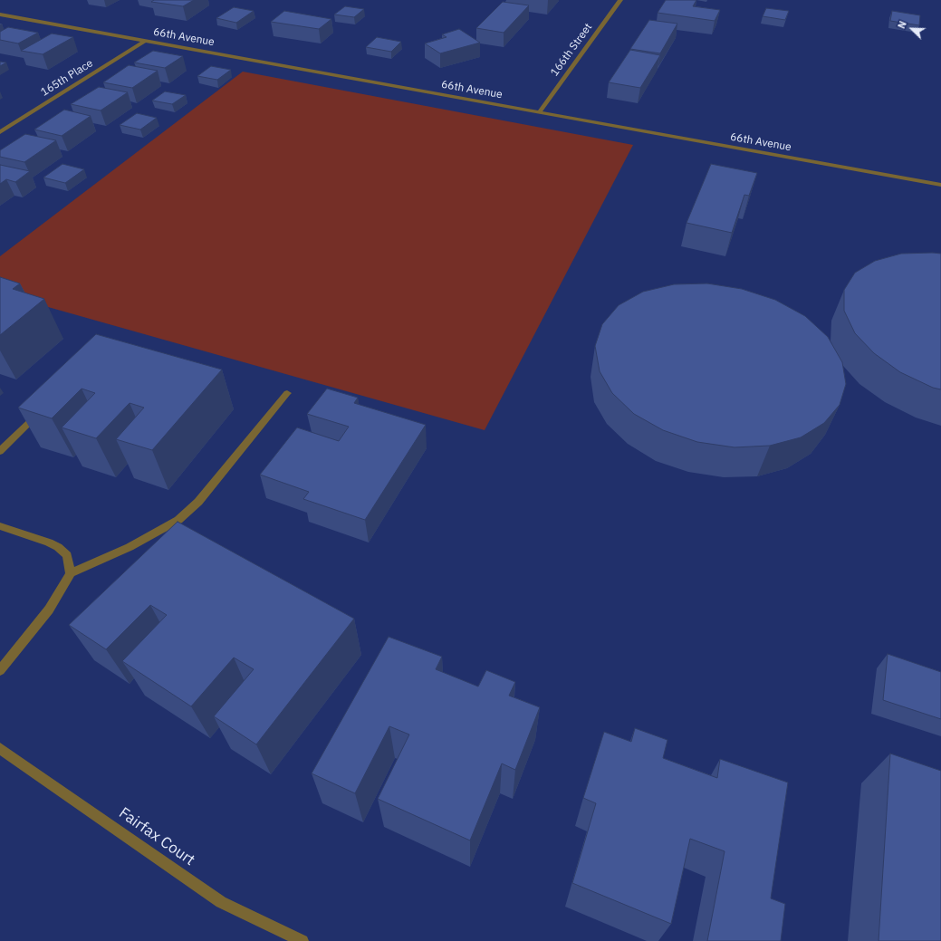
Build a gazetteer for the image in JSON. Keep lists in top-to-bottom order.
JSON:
{
  "streets": {
    "street": [
      "66th Avenue",
      "166th Street",
      "165th Place",
      "Fairfax Court"
    ]
  },
  "crossings": [
    ["66th Avenue", "166th Street"],
    ["66th Avenue", "165th Place"]
  ],
  "north": "top left"
}
